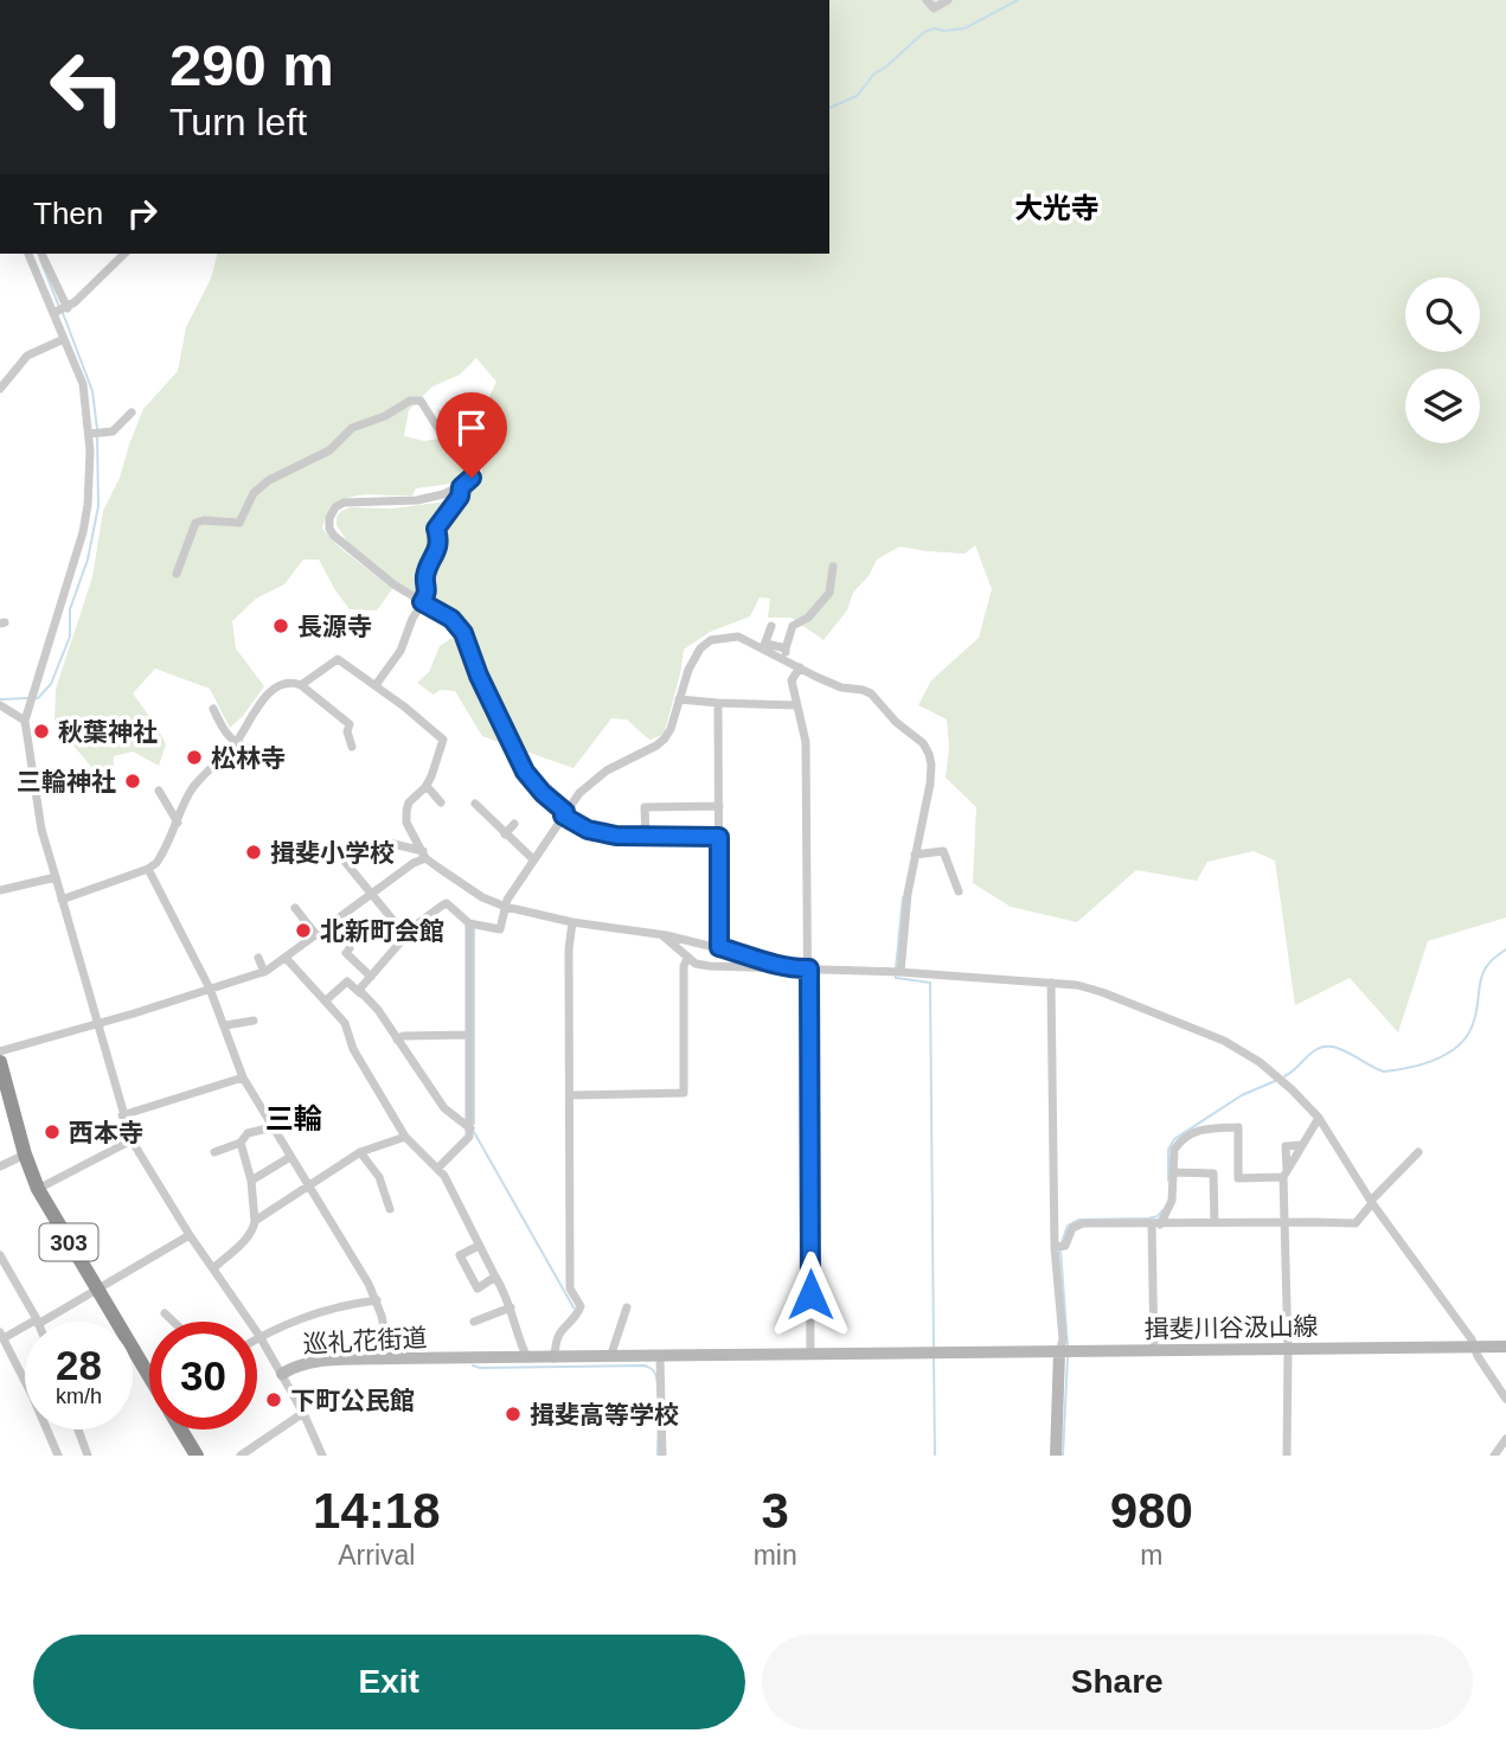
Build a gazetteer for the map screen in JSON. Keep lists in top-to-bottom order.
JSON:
{
  "streets": {
    "highway": ["303"],
    "street": ["揖斐川谷汲山線", "巡礼花街道"]
  },
  "crossings": [
    ["揖斐川谷汲山線", "巡礼花街道"]
  ],
  "districts": ["大光寺", "三輪"],
  "places": [
    "長源寺",
    "秋葉神社",
    "松林寺",
    "三輪神社",
    "揖斐小学校",
    "北新町会館",
    "西本寺",
    "下町公民館",
    "揖斐高等学校"
  ],
  "page": {
    "turn": ["290 m", "Turn left"],
    "then": "Then",
    "speed": "28 km/h",
    "limit": "30",
    "eta": [
      "14:18",
      "Arrival",
      "3",
      "min",
      "980",
      "m"
    ],
    "buttons": ["Exit", "Share"]
  }
}
